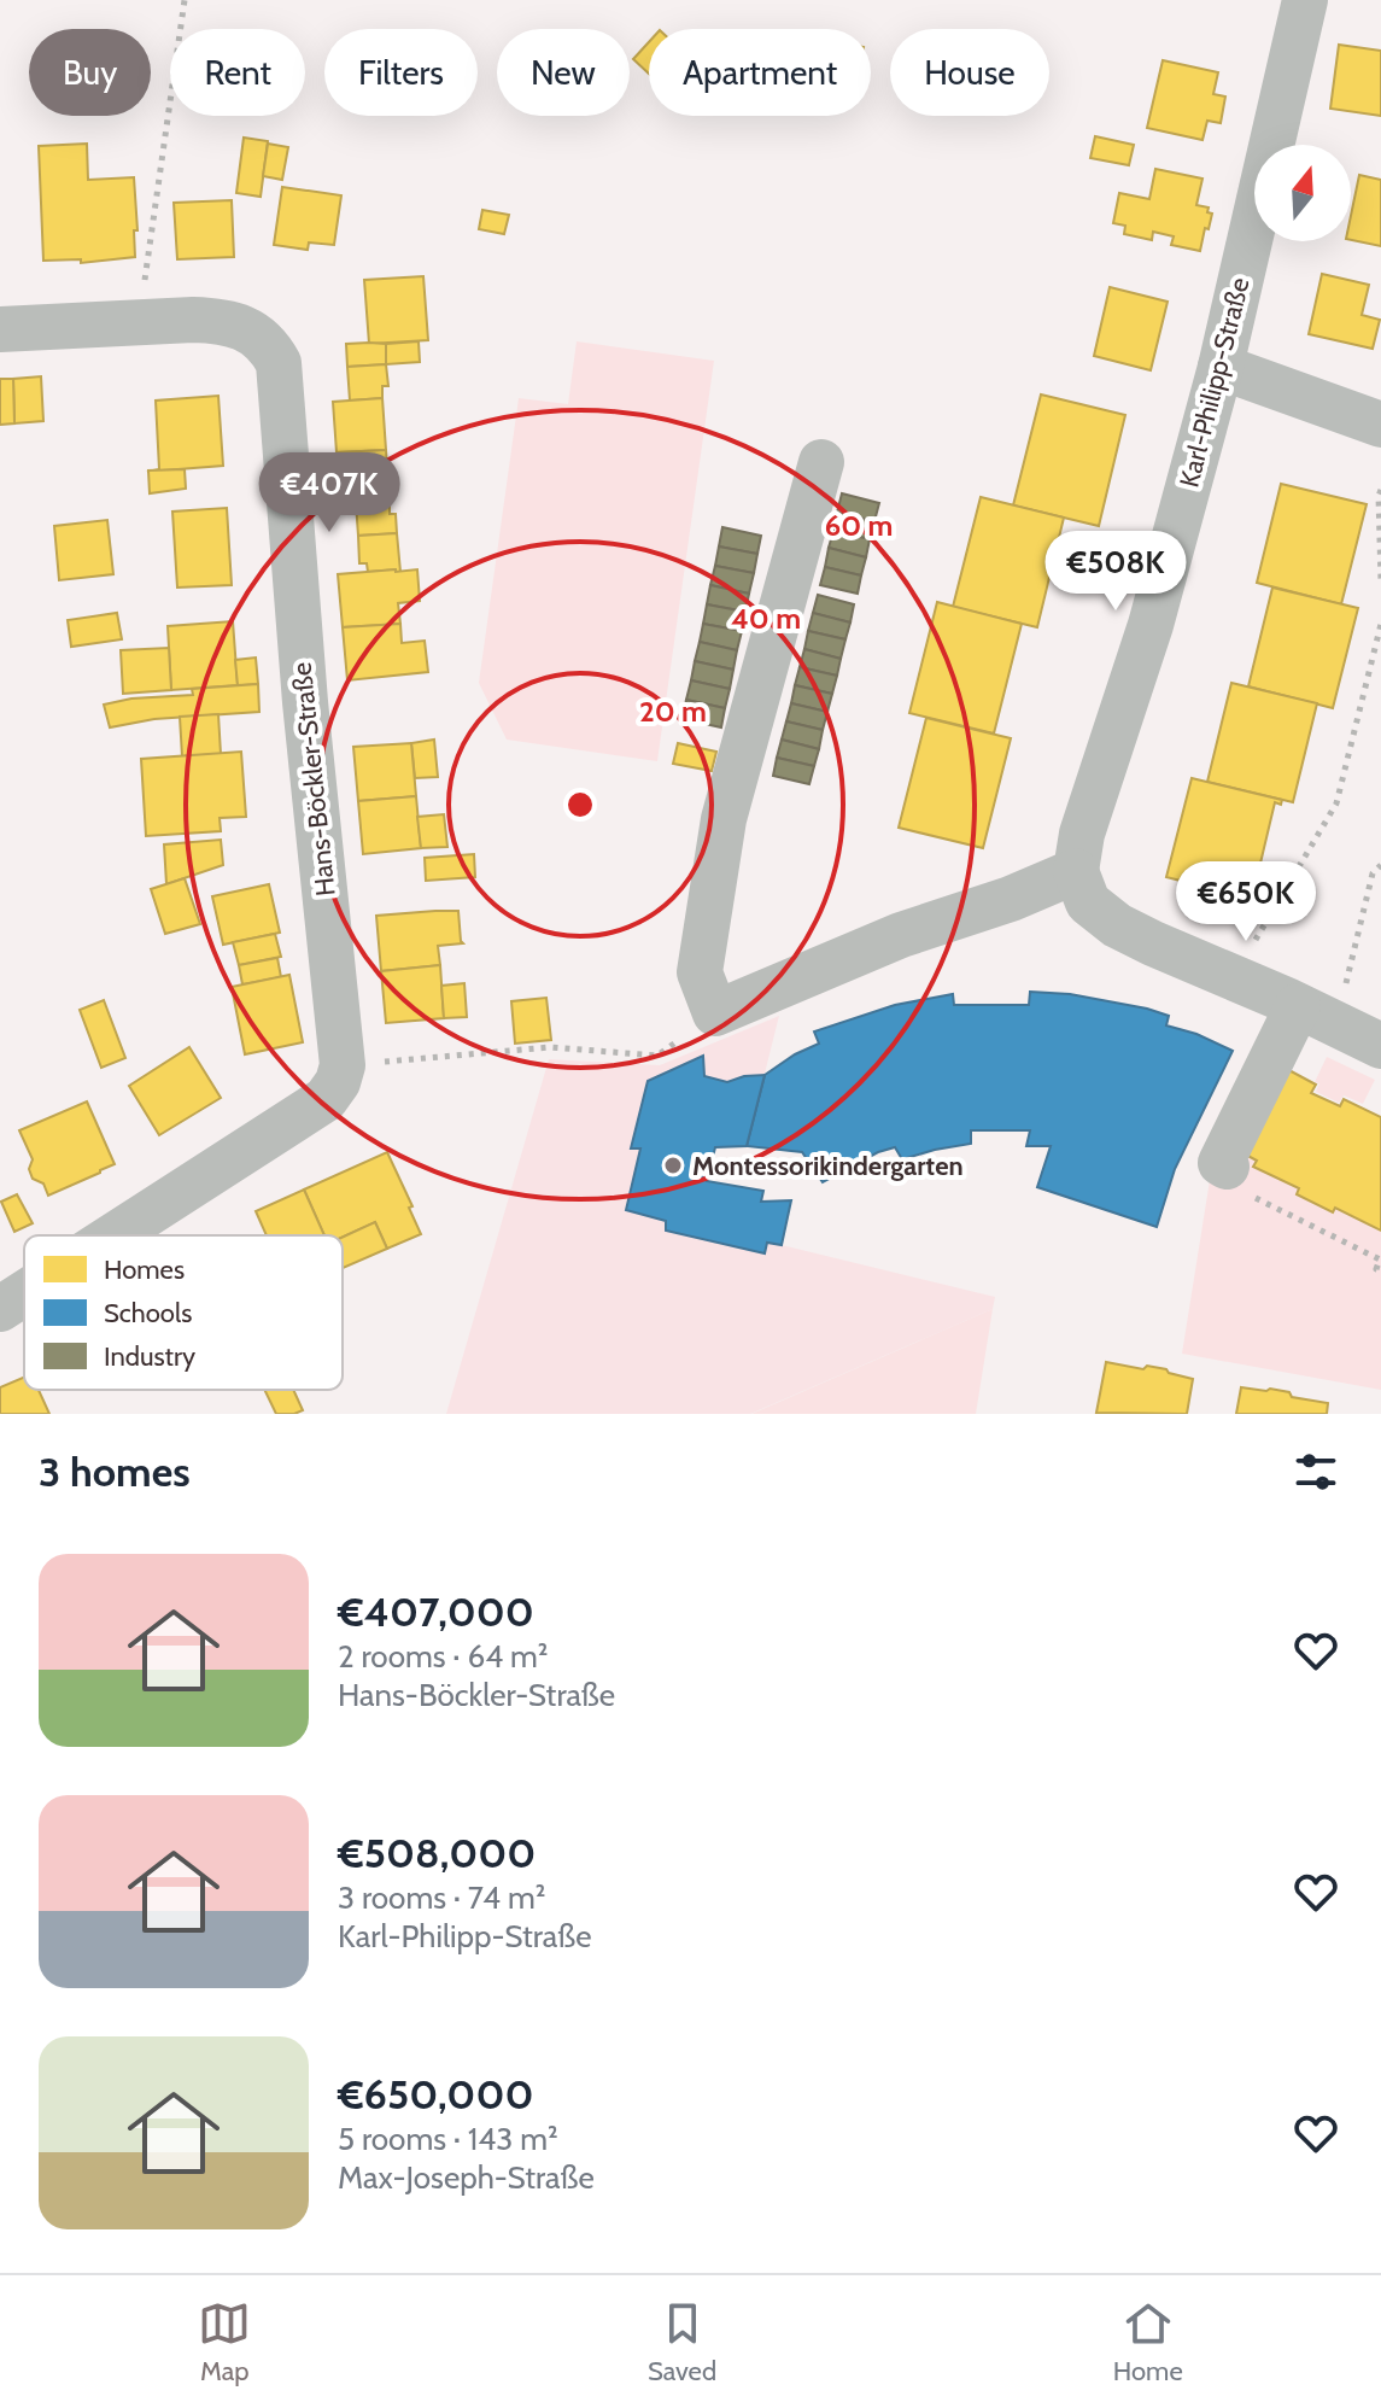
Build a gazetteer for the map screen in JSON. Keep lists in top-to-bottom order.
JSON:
{
  "streets": {
    "street": ["Karl-Philipp-Straße", "Hans-Böckler-Straße"]
  },
  "places": ["Montessorikindergarten"],
  "legend": ["Homes", "Schools", "Industry"],
  "north": "top",
  "page": {
    "chip": [
      "Buy",
      "Rent",
      "Filters",
      "New",
      "Apartment",
      "House"
    ],
    "price": ["€407K", "€508K", "€650K"],
    "heading": "3 homes",
    "list": [
      {
        "name": "€407,000",
        "note": "2 rooms · 64 m² · Hans-Böckler-Straße"
      },
      {
        "name": "€508,000",
        "note": "3 rooms · 74 m² · Karl-Philipp-Straße"
      },
      {
        "name": "€650,000",
        "note": "5 rooms · 143 m² · Max-Joseph-Straße"
      }
    ],
    "tabs": ["Map", "Saved", "Home"]
  },
  "rings": ["60 m", "40 m", "20 m"]
}
